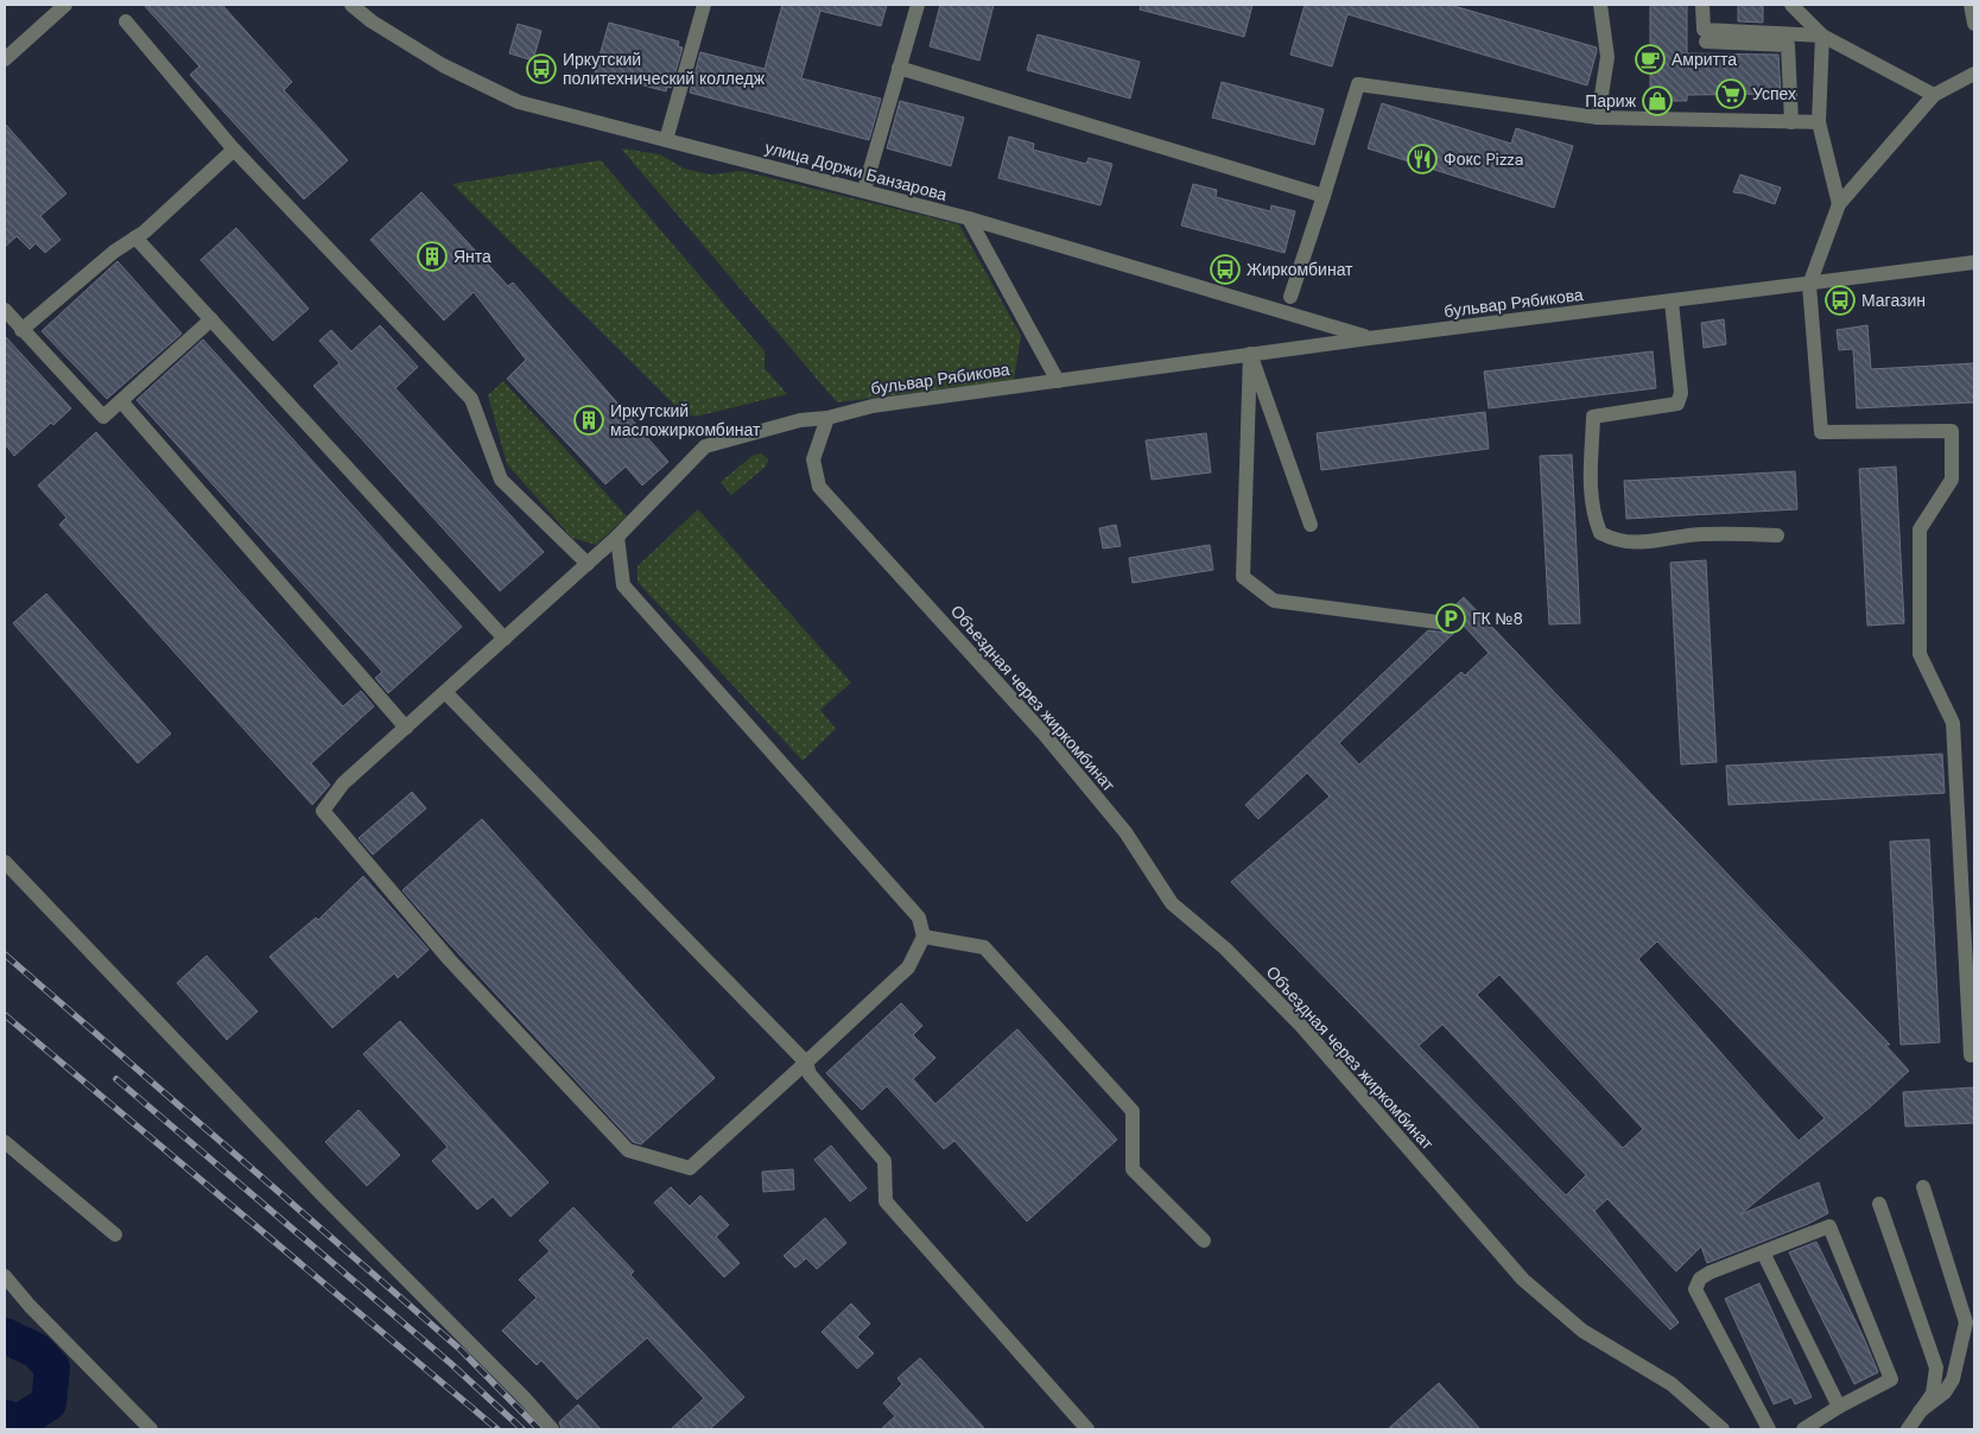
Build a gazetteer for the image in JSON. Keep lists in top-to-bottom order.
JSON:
{
  "streets": {
    "street": ["улица Доржи Банзарова", "бульвар Рябикова", "Объездная через жиркомбинат"]
  },
  "crossings": [
    ["улица Доржи Банзарова", "бульвар Рябикова"],
    ["бульвар Рябикова", "Объездная через жиркомбинат"]
  ],
  "places": {
    "cafe": ["Амритта"],
    "bus stop": ["Иркутский политехнический колледж", "Жиркомбинат", "Магазин"],
    "supermarket": ["Успех"],
    "shop": ["Париж"],
    "restaurant": ["Фокс Pizza"],
    "building": ["Янта", "Иркутский масложиркомбинат"],
    "parking": ["ГК №8"]
  }
}
